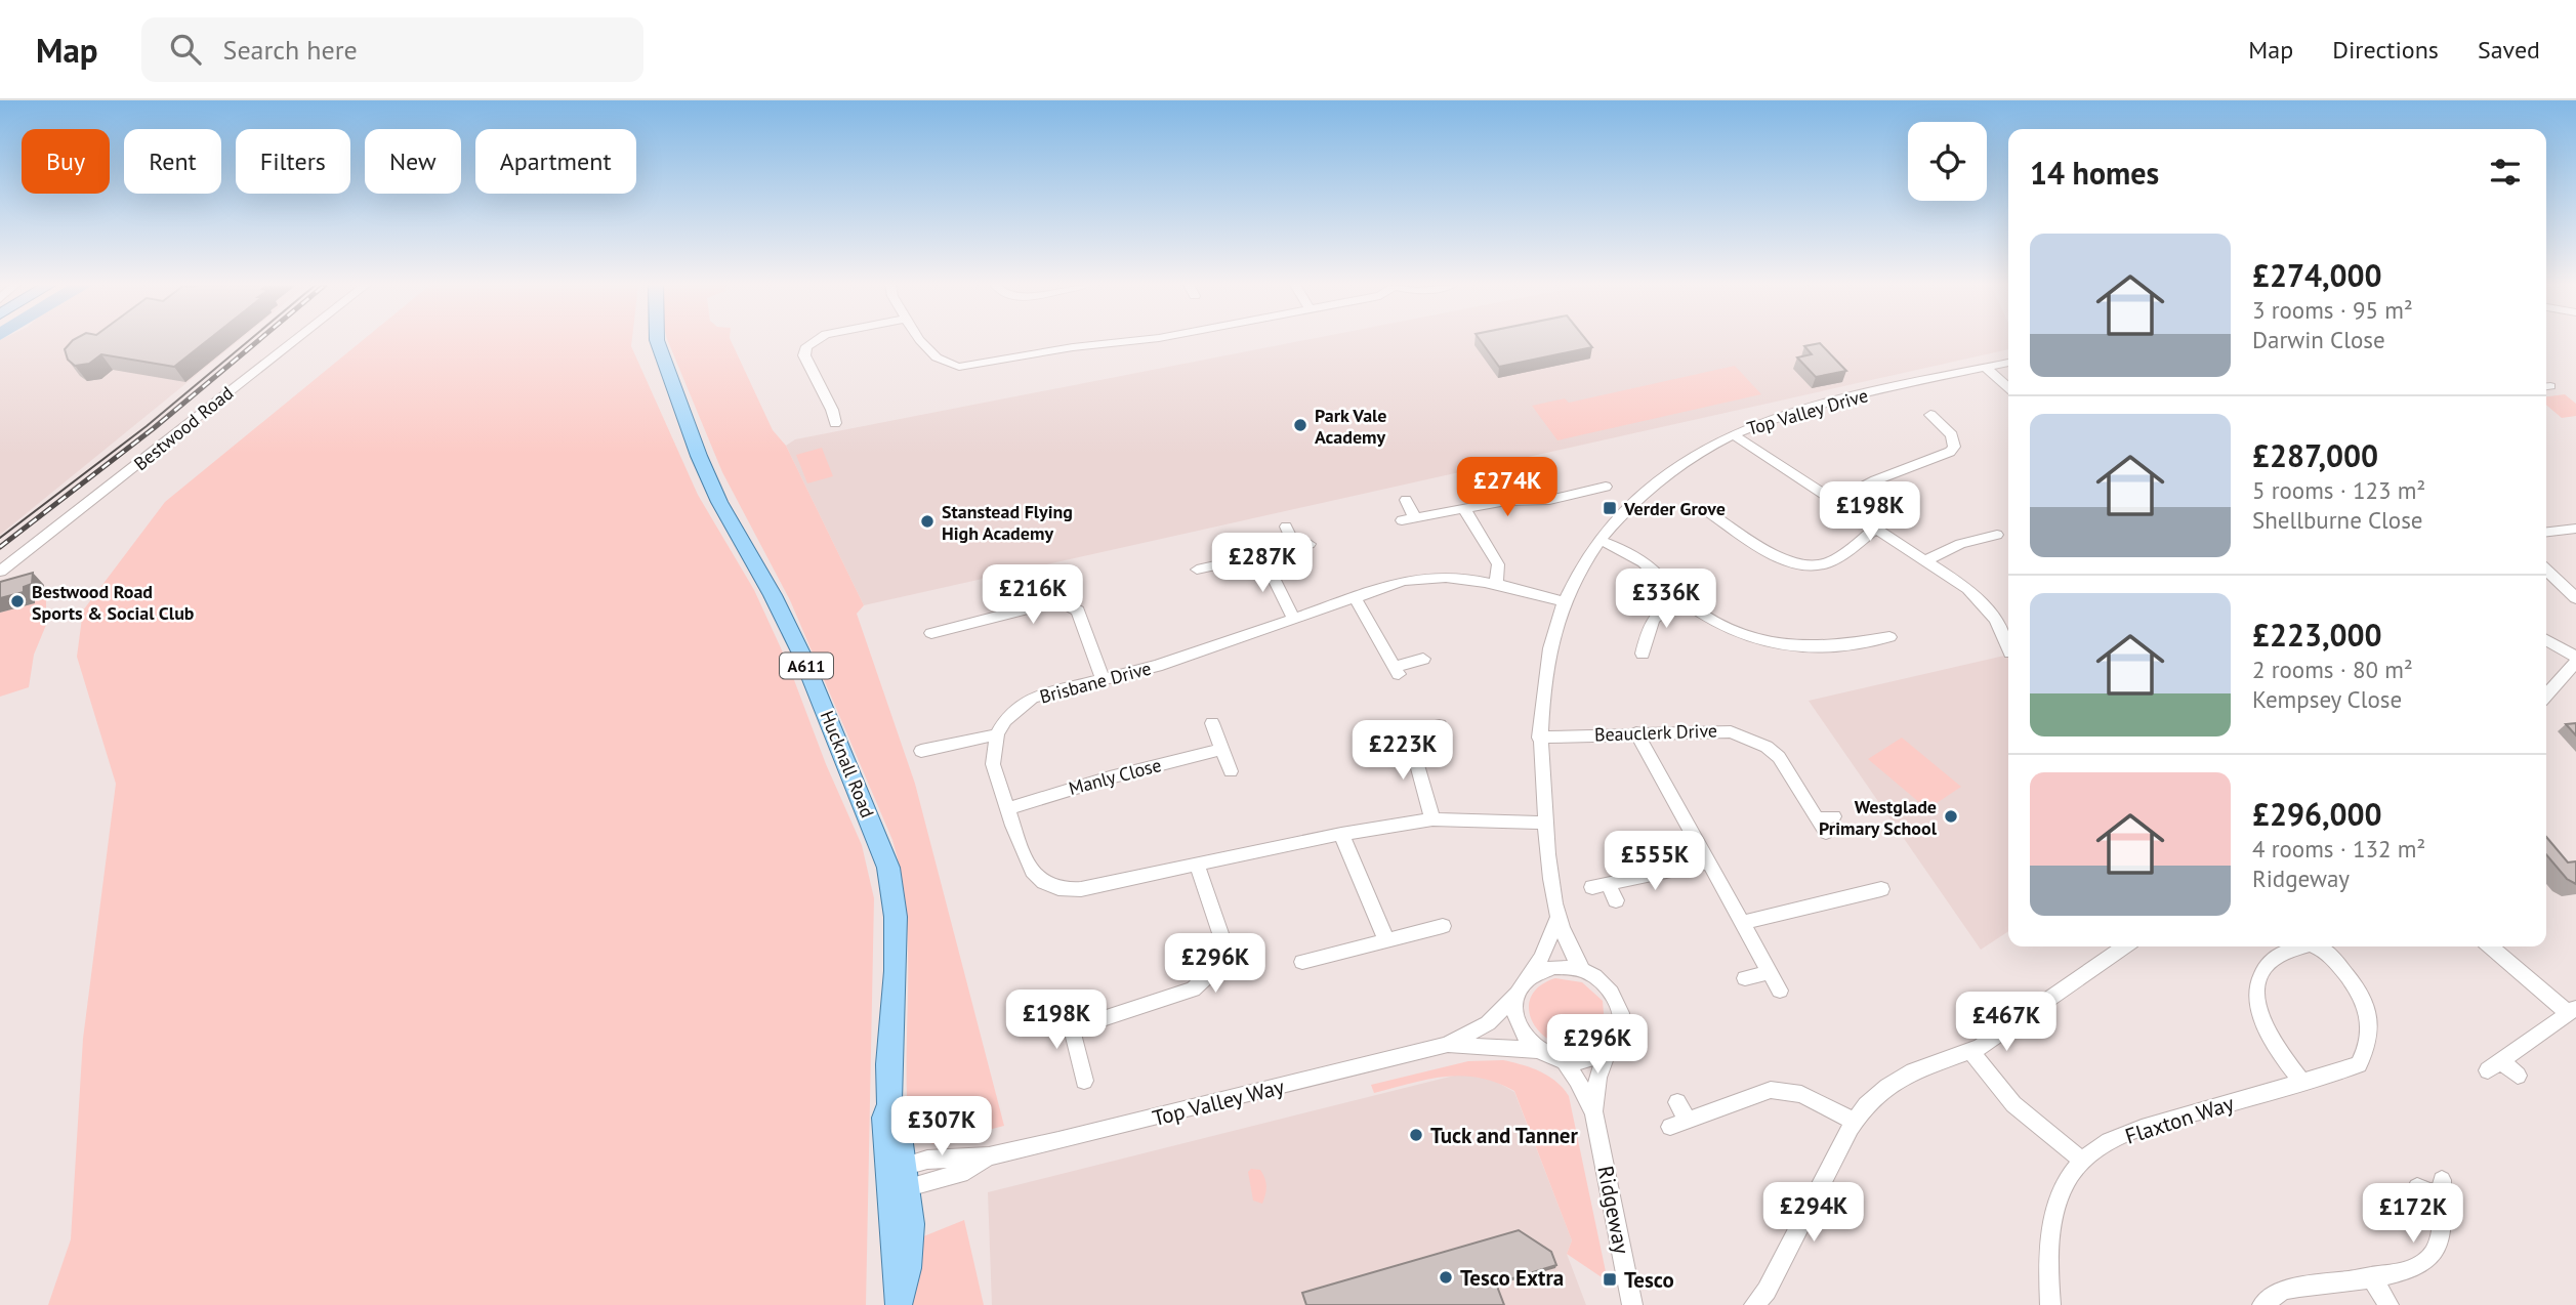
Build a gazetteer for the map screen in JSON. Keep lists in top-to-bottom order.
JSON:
{
  "streets": {
    "main road": ["A611", "Hucknall Road"],
    "street": [
      "Top Valley Drive",
      "Bestwood Road",
      "Brisbane Drive",
      "Beauclerk Drive",
      "Manly Close",
      "Top Valley Way",
      "Flaxton Way",
      "Ridgeway"
    ]
  },
  "crossings": [
    ["Top Valley Drive", "Brisbane Drive"],
    ["Top Valley Drive", "Beauclerk Drive"],
    ["Top Valley Drive", "Top Valley Way"],
    ["Top Valley Drive", "Ridgeway"],
    ["Hucknall Road", "Top Valley Way"],
    ["Top Valley Way", "Ridgeway"]
  ],
  "places": {
    "other": [
      "Park Vale Academy",
      "Stanstead Flying High Academy",
      "Bestwood Road Sports & Social Club",
      "Westglade Primary School",
      "Tuck and Tanner",
      "Tesco Extra"
    ],
    "transit": ["Verder Grove", "Tesco"]
  },
  "page": {
    "header": "Map",
    "search": "Search here",
    "nav": ["Map", "Directions", "Saved"],
    "chip": [
      "Buy",
      "Rent",
      "Filters",
      "New",
      "Apartment"
    ],
    "heading": "14 homes",
    "list": [
      {
        "name": "£274,000",
        "note": "3 rooms · 95 m² · Darwin Close"
      },
      {
        "name": "£287,000",
        "note": "5 rooms · 123 m² · Shellburne Close"
      },
      {
        "name": "£223,000",
        "note": "2 rooms · 80 m² · Kempsey Close"
      },
      {
        "name": "£296,000",
        "note": "4 rooms · 132 m² · Ridgeway"
      }
    ],
    "price": [
      "£274K",
      "£198K",
      "£287K",
      "£216K",
      "£336K",
      "£223K",
      "£555K",
      "£296K",
      "£198K",
      "£467K",
      "£296K",
      "£307K",
      "£294K",
      "£172K"
    ]
  }
}
